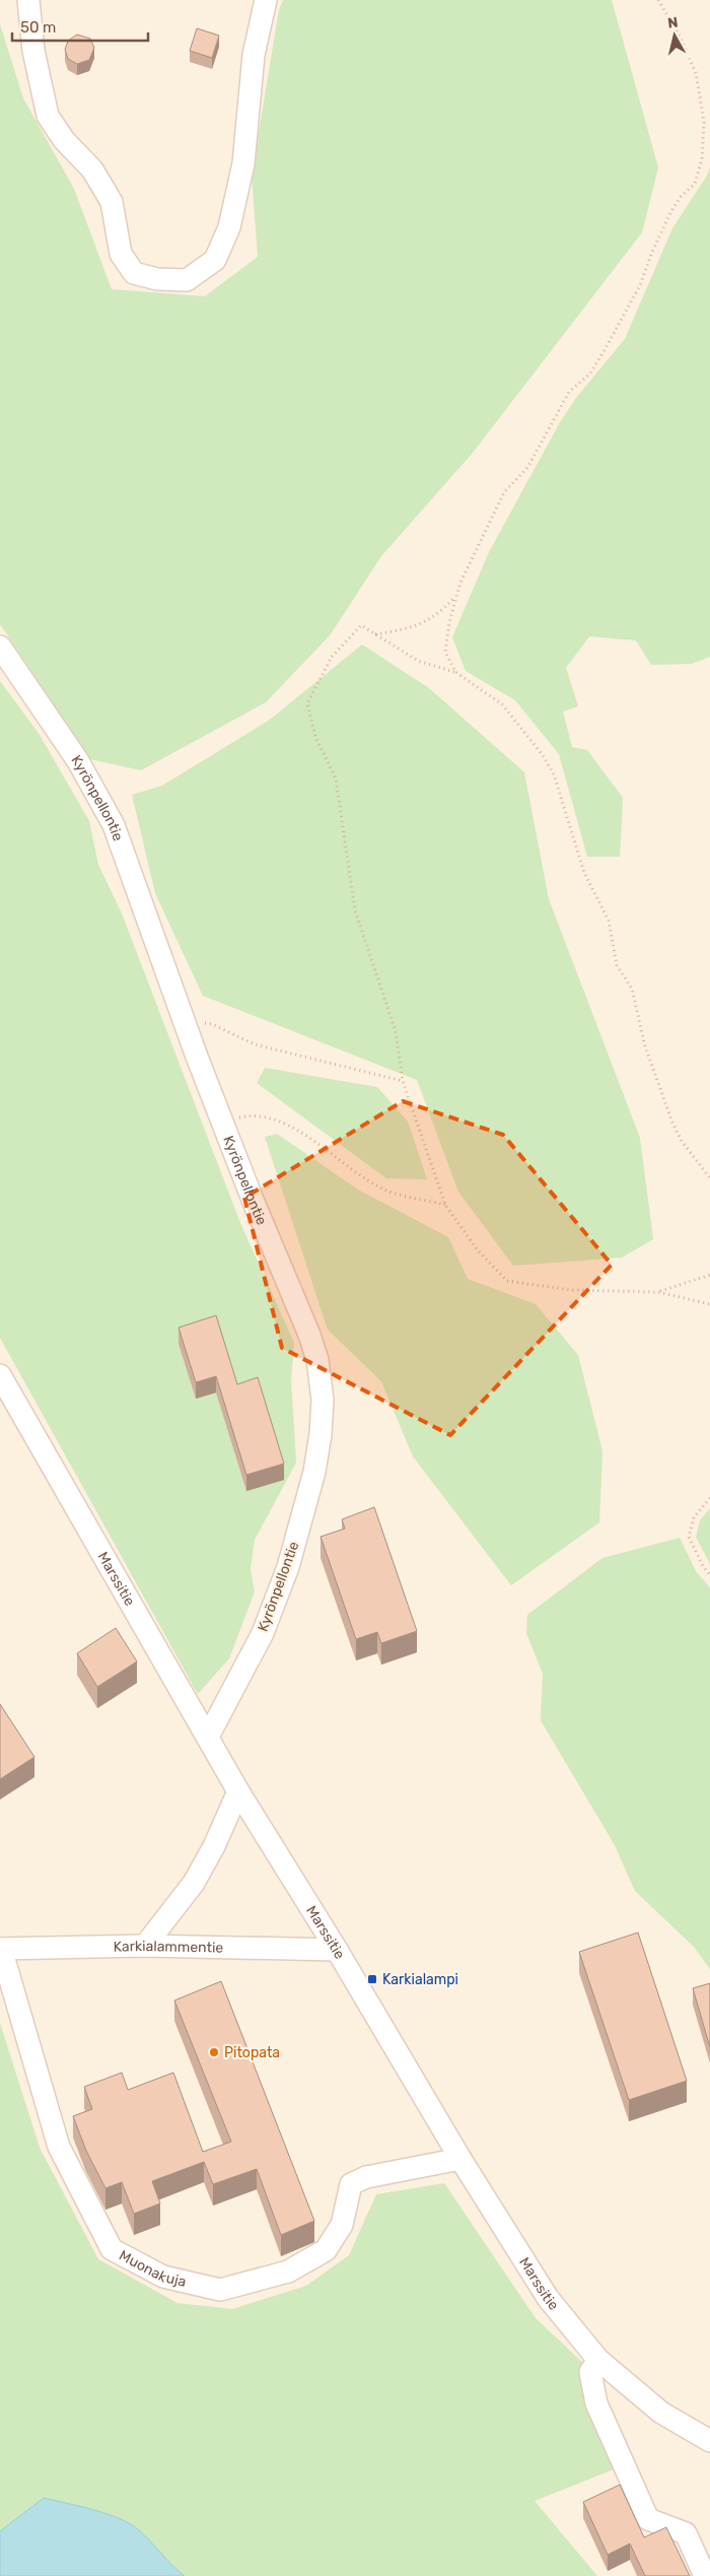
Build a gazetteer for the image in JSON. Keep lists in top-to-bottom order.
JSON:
{
  "streets": {
    "street": [
      "Kyrönpellontie",
      "Marssitie",
      "Karkialammentie",
      "Muonakuja"
    ]
  },
  "crossings": [
    ["Kyrönpellontie", "Marssitie"],
    ["Marssitie", "Karkialammentie"],
    ["Marssitie", "Muonakuja"],
    ["Karkialammentie", "Muonakuja"]
  ],
  "places": {
    "transit": ["Karkialampi"],
    "other": ["Pitopata"]
  },
  "scale_bar": "50 m",
  "north": "top"
}
